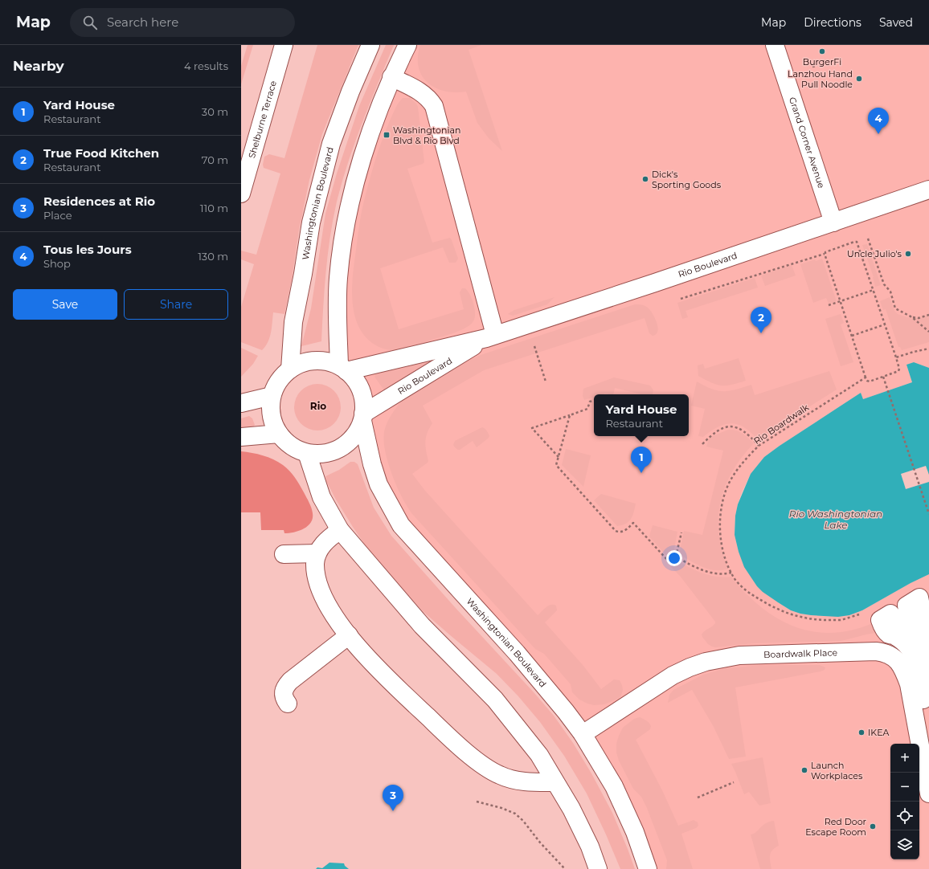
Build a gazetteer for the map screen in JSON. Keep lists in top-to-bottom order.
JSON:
{
  "streets": {
    "street": [
      "Shelburne Terrace",
      "Grand Corner Avenue",
      "Washingtonian Boulevard",
      "Rio Boulevard",
      "Boardwalk Place"
    ],
    "path": ["Rio Boardwalk"]
  },
  "crossings": [
    ["Grand Corner Avenue", "Rio Boulevard"],
    ["Washingtonian Boulevard", "Rio Boulevard"],
    ["Washingtonian Boulevard", "Boardwalk Place"]
  ],
  "districts": ["Rio"],
  "water": ["Rio Washingtonian Lake"],
  "places": {
    "other": [
      "BurgerFi",
      "Lanzhou Hand Pull Noodle",
      "Dick's Sporting Goods",
      "Uncle Julio's",
      "IKEA",
      "Launch Workplaces",
      "Red Door Escape Room"
    ],
    "transit": ["Washingtonian Blvd & Rio Blvd"]
  },
  "page": {
    "header": "Map",
    "search": "Search here",
    "nav": ["Map", "Directions", "Saved"],
    "heading": ["Nearby", "4 results"],
    "list": [
      {
        "mark": "1",
        "name": "Yard House",
        "note": "Restaurant",
        "value": "30 m"
      },
      {
        "mark": "2",
        "name": "True Food Kitchen",
        "note": "Restaurant",
        "value": "70 m"
      },
      {
        "mark": "3",
        "name": "Residences at Rio",
        "note": "Place",
        "value": "110 m"
      },
      {
        "mark": "4",
        "name": "Tous les Jours",
        "note": "Shop",
        "value": "130 m"
      }
    ],
    "pins": [
      "4",
      "2",
      "1",
      "3"
    ],
    "buttons": ["Save", "Share"],
    "popup": ["Yard House", "Restaurant"],
    "map_buttons": ["+", "−"]
  }
}
